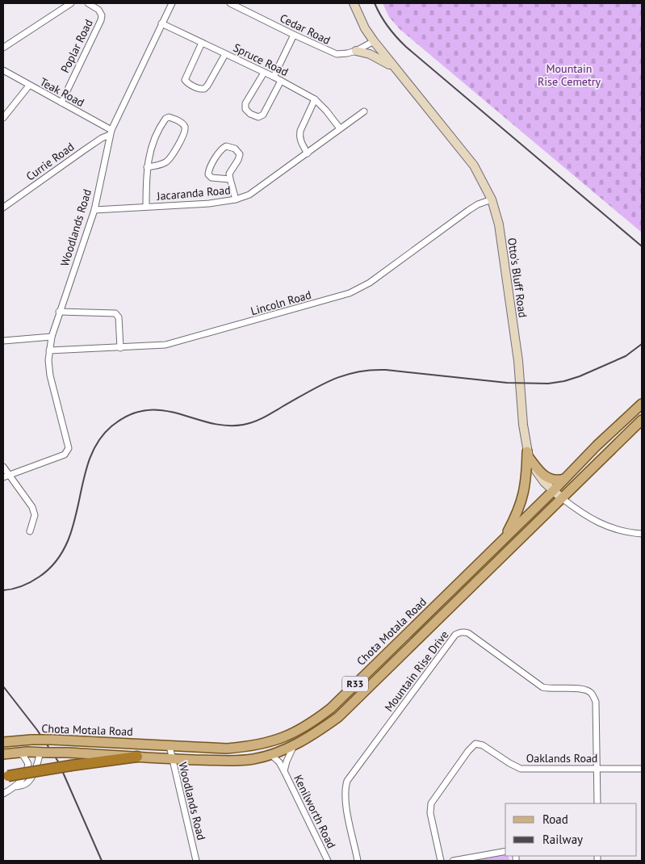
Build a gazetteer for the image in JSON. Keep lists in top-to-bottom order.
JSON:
{
  "streets": {
    "main road": ["Otto's Bluff Road", "Chota Motala Road", "R33"],
    "street": [
      "Cedar Road",
      "Poplar Road",
      "Spruce Road",
      "Teak Road",
      "Currie Road",
      "Jacaranda Road",
      "Woodlands Road",
      "Lincoln Road",
      "Mountain Rise Drive",
      "Oaklands Road",
      "Kenilworth Road"
    ]
  },
  "crossings": [
    ["Cedar Road", "Otto's Bluff Road"],
    ["Poplar Road", "Teak Road"],
    ["Spruce Road", "Jacaranda Road"],
    ["Spruce Road", "Woodlands Road"],
    ["Teak Road", "Currie Road"],
    ["Teak Road", "Woodlands Road"],
    ["Currie Road", "Woodlands Road"],
    ["Jacaranda Road", "Woodlands Road"],
    ["Woodlands Road", "Lincoln Road"],
    ["Woodlands Road", "Chota Motala Road"],
    ["Otto's Bluff Road", "Lincoln Road"],
    ["Otto's Bluff Road", "Chota Motala Road"],
    ["Chota Motala Road", "Kenilworth Road"],
    ["Mountain Rise Drive", "Oaklands Road"]
  ],
  "parks": ["Mountain Rise Cemetry"],
  "legend": ["Road", "Railway"]
}
